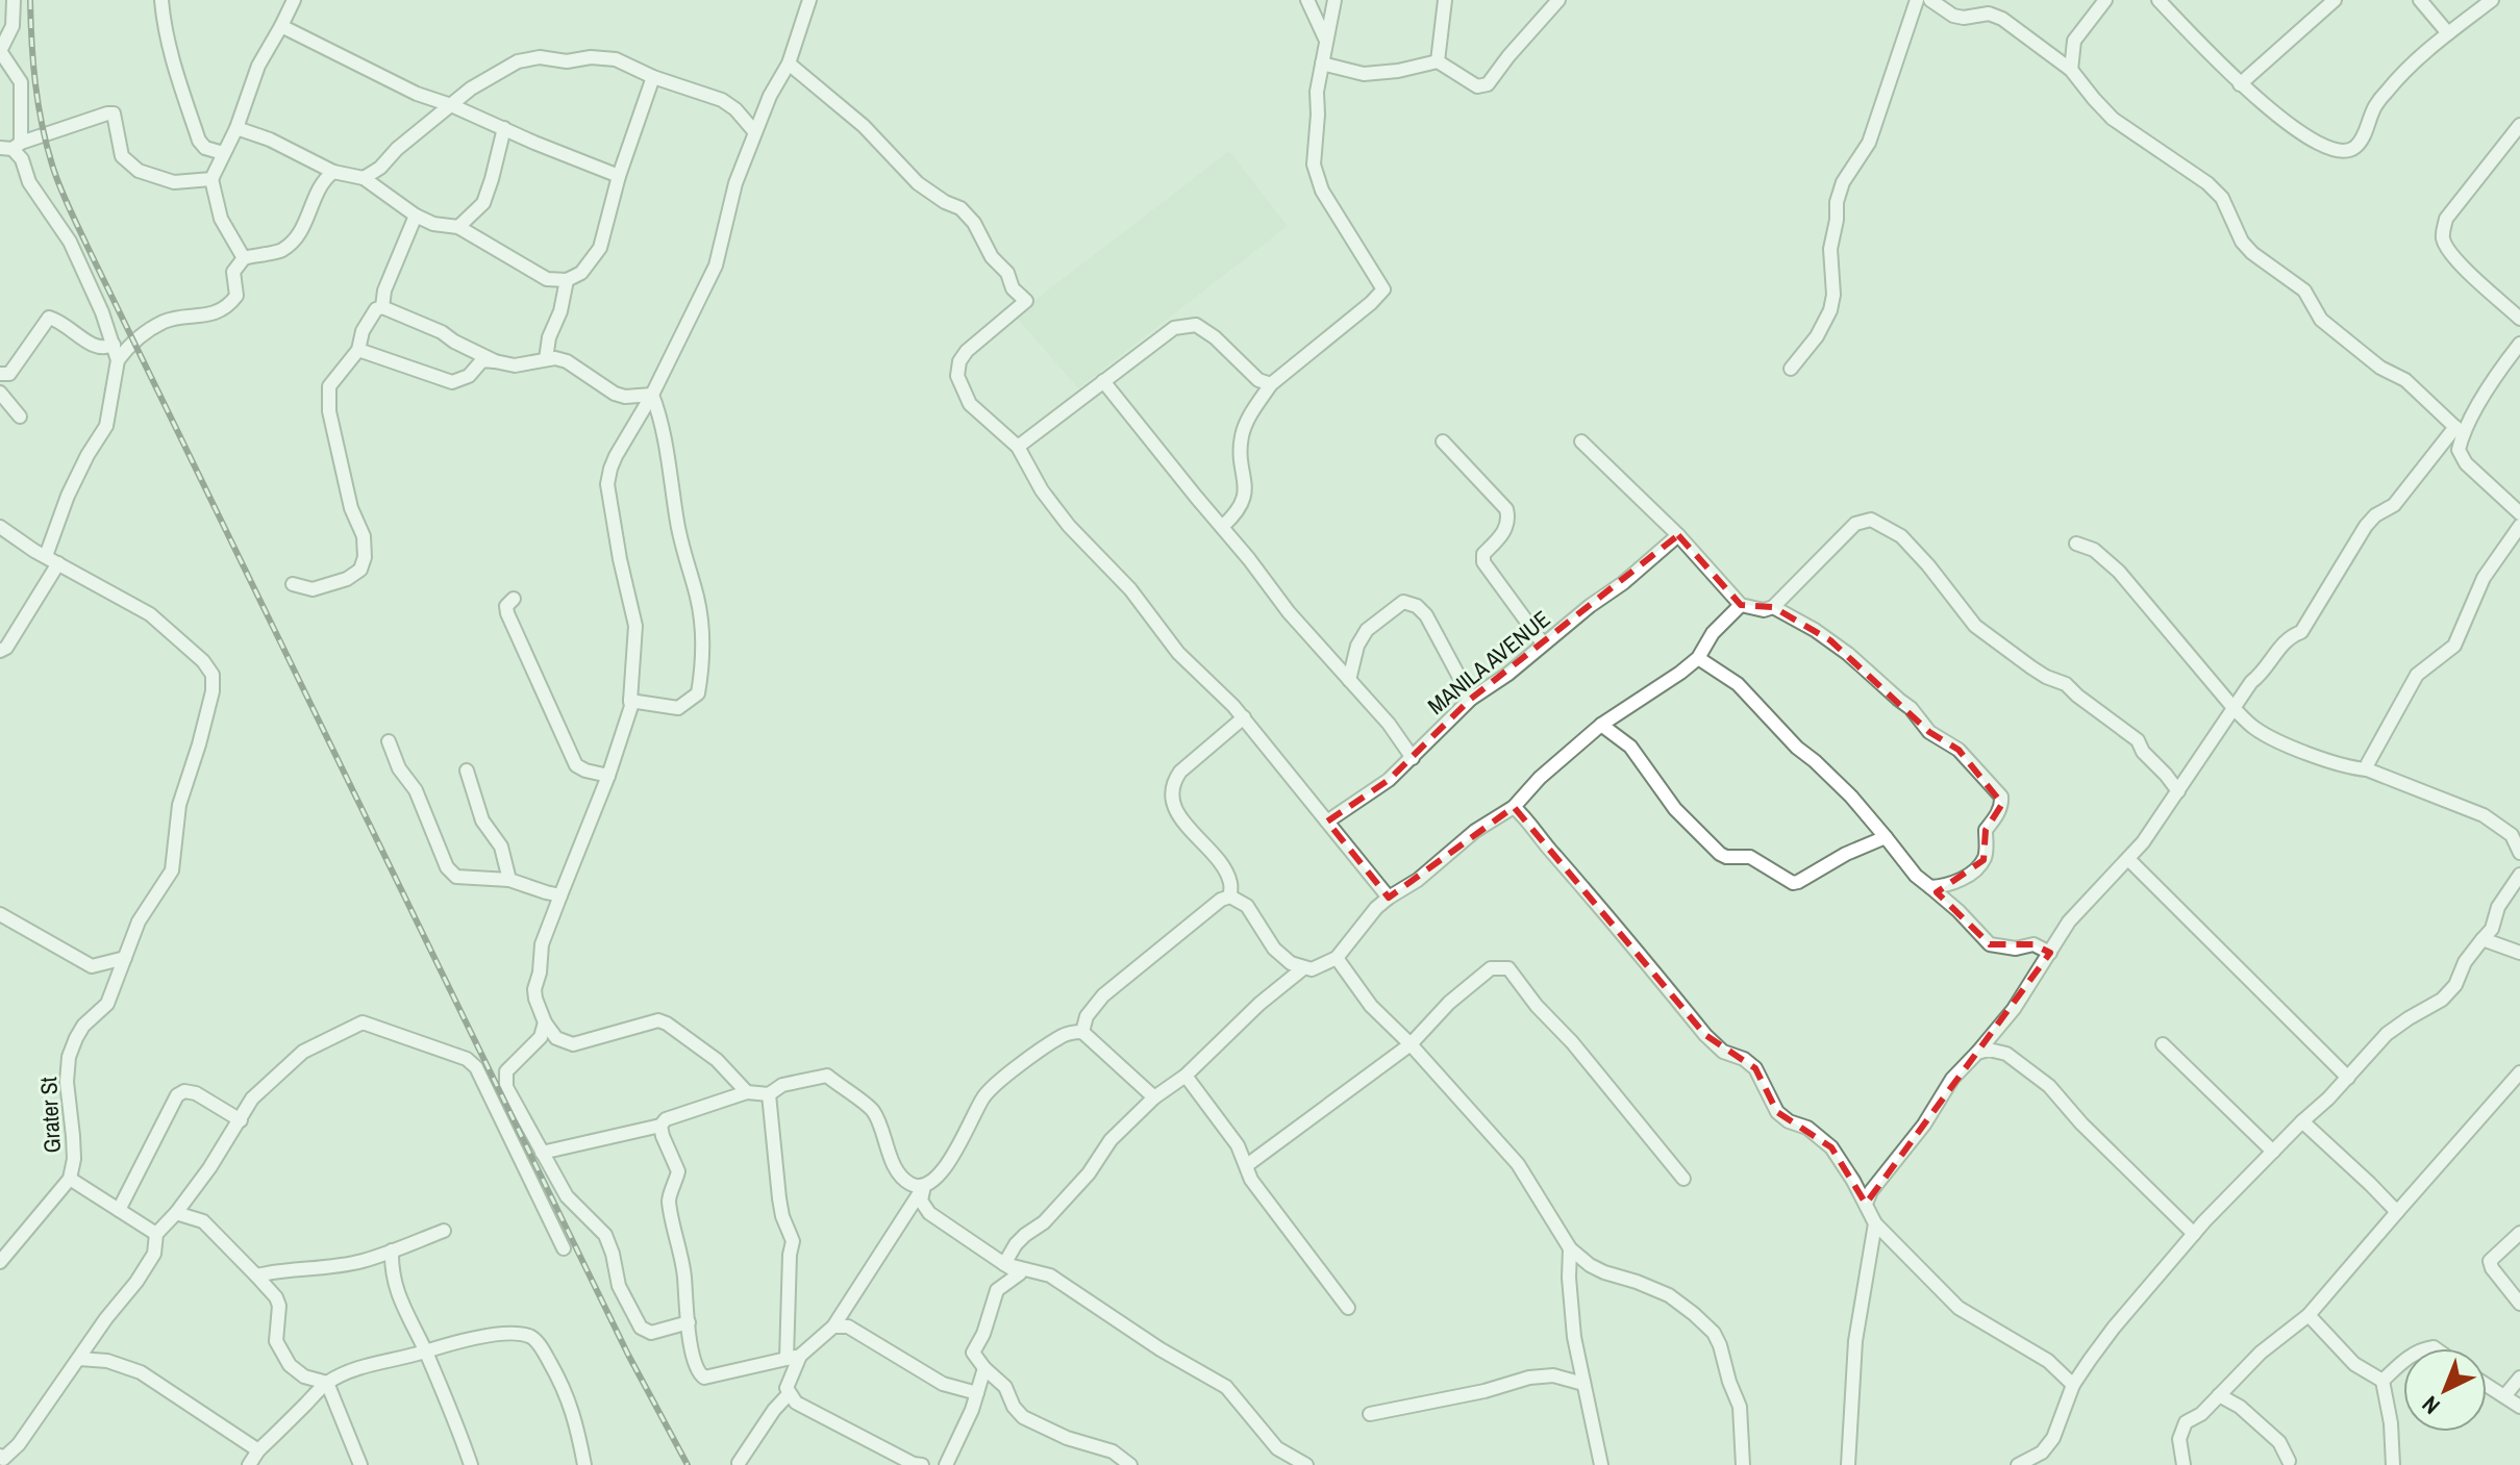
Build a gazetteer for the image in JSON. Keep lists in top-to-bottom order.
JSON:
{
  "streets": {
    "street": ["MANILA AVENUE", "Grater St"]
  },
  "north": "bottom left"
}
